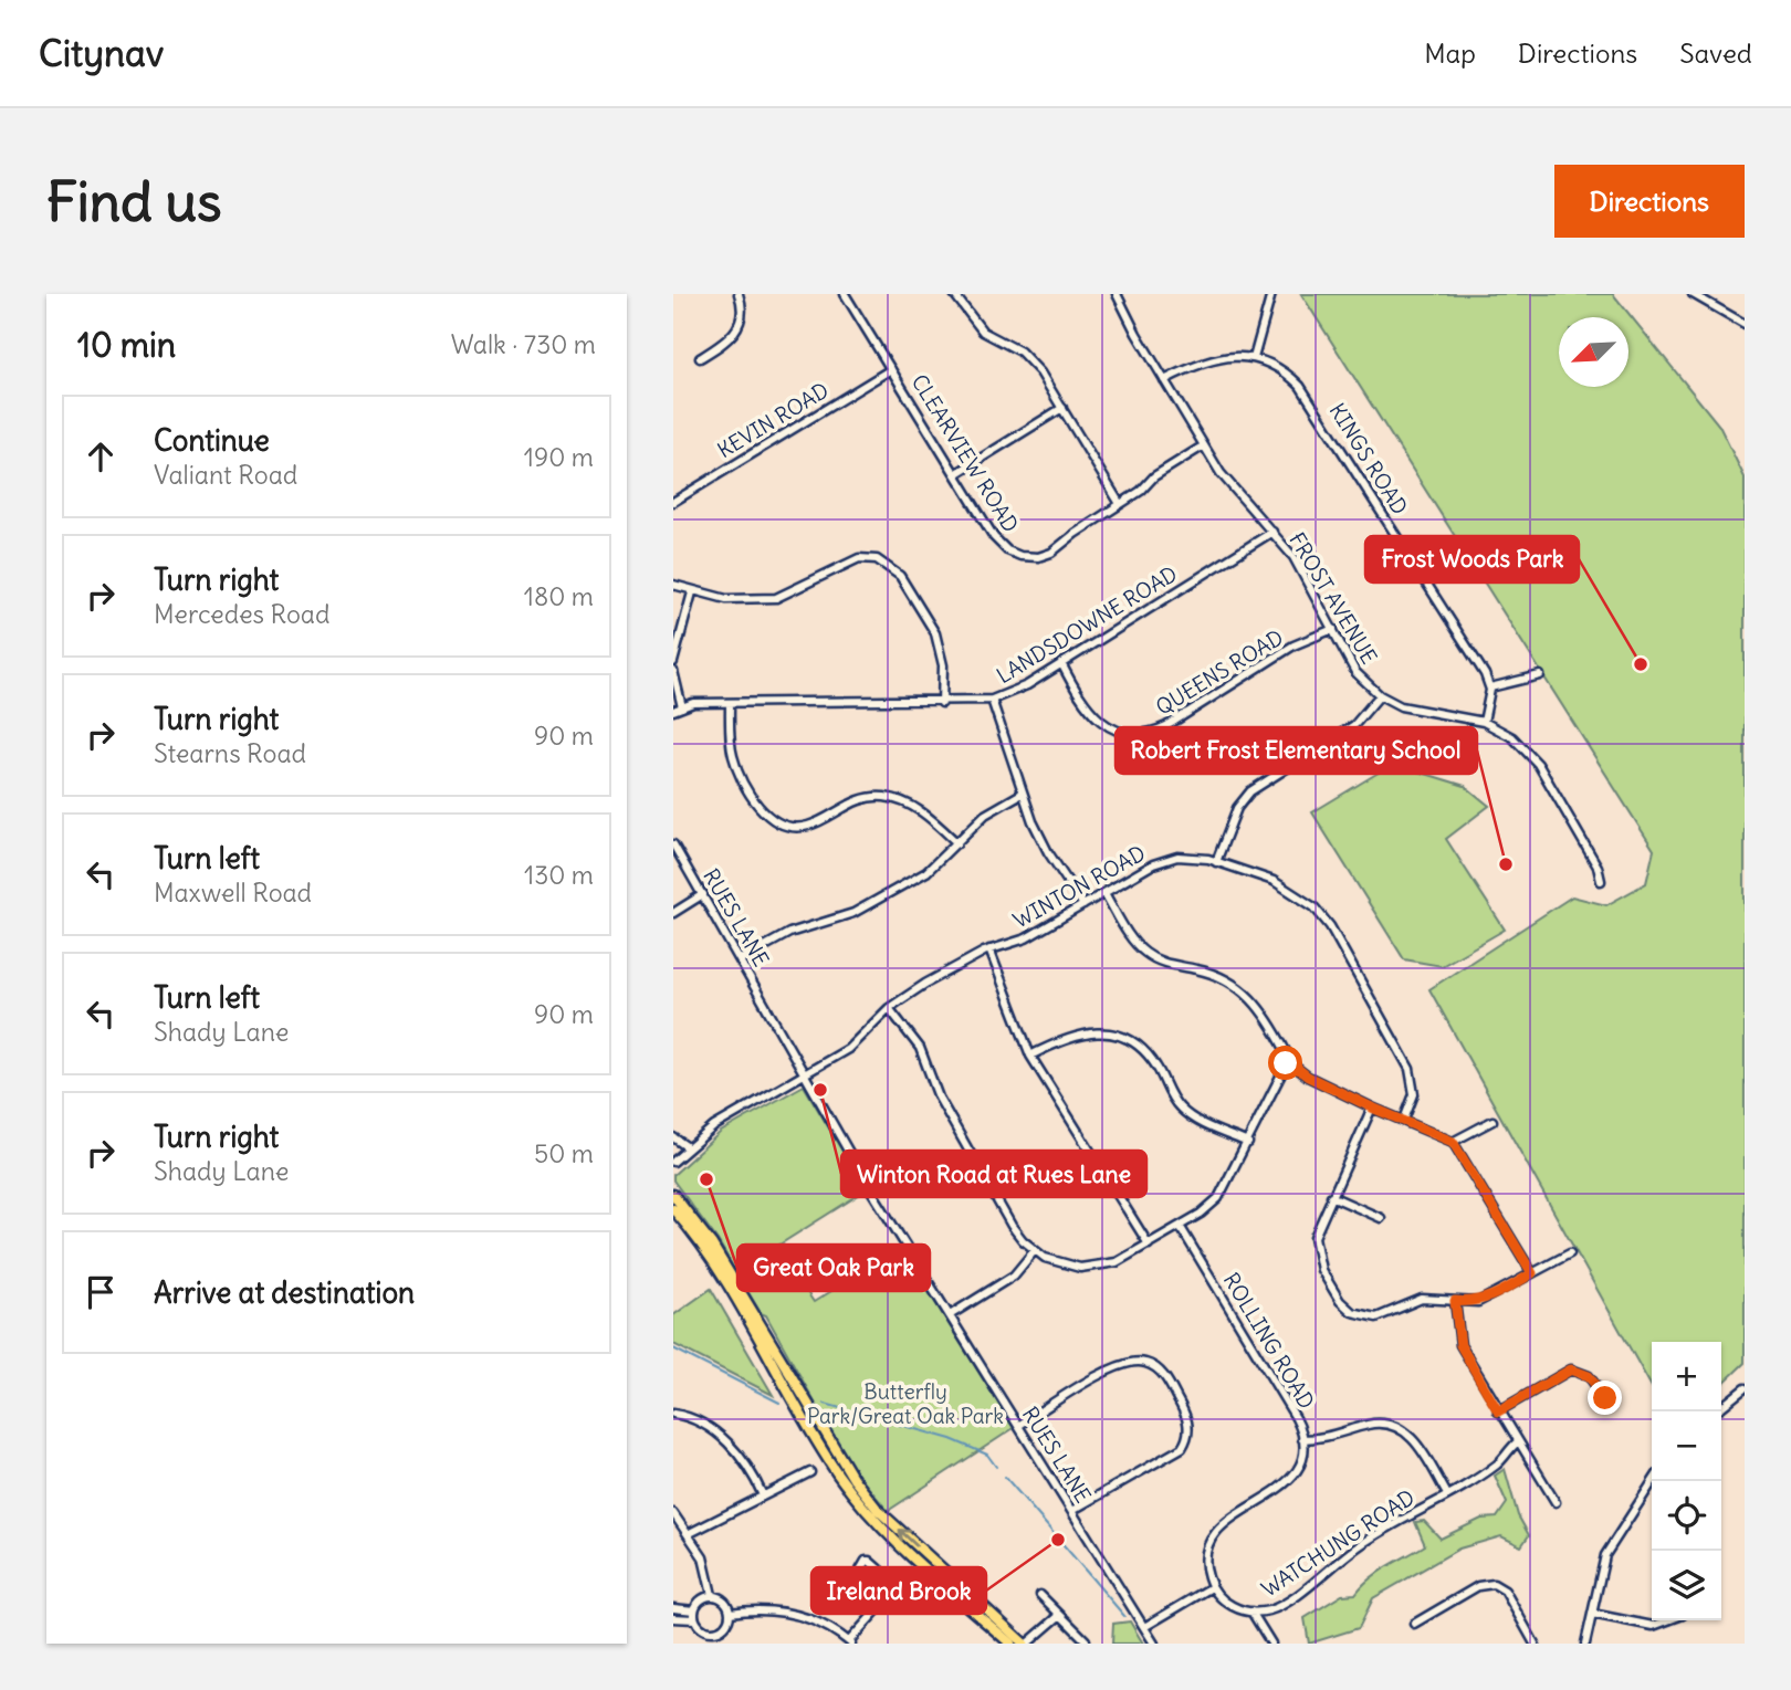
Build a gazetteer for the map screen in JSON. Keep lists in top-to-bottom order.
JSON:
{
  "streets": {
    "street": [
      "KEVIN ROAD",
      "CLEARVIEW ROAD",
      "KINGS ROAD",
      "FROST AVENUE",
      "LANDSDOWNE ROAD",
      "QUEENS ROAD",
      "WINTON ROAD",
      "RUES LANE",
      "ROLLING ROAD",
      "WATCHUNG ROAD"
    ]
  },
  "crossings": [
    ["KEVIN ROAD", "CLEARVIEW ROAD"],
    ["CLEARVIEW ROAD", "FROST AVENUE"],
    ["KINGS ROAD", "FROST AVENUE"],
    ["FROST AVENUE", "LANDSDOWNE ROAD"],
    ["FROST AVENUE", "QUEENS ROAD"],
    ["LANDSDOWNE ROAD", "QUEENS ROAD"],
    ["WINTON ROAD", "RUES LANE"],
    ["ROLLING ROAD", "WATCHUNG ROAD"]
  ],
  "parks": ["Butterfly Park/Great Oak Park"],
  "places": [
    "Frost Woods Park",
    "Robert Frost Elementary School",
    "Winton Road at Rues Lane",
    "Great Oak Park",
    "Ireland Brook"
  ],
  "north": "bottom left",
  "page": {
    "header": "Citynav",
    "nav": ["Map", "Directions", "Saved"],
    "buttons": "Directions",
    "title": "Find us",
    "heading": ["10 min", "Walk · 730 m"],
    "list": [
      ["Continue", "Valiant Road", "190 m"],
      ["Turn right", "Mercedes Road", "180 m"],
      ["Turn right", "Stearns Road", "90 m"],
      ["Turn left", "Maxwell Road", "130 m"],
      ["Turn left", "Shady Lane", "90 m"],
      ["Turn right", "Shady Lane", "50 m"],
      "Arrive at destination"
    ],
    "map_buttons": ["+", "−"]
  }
}
